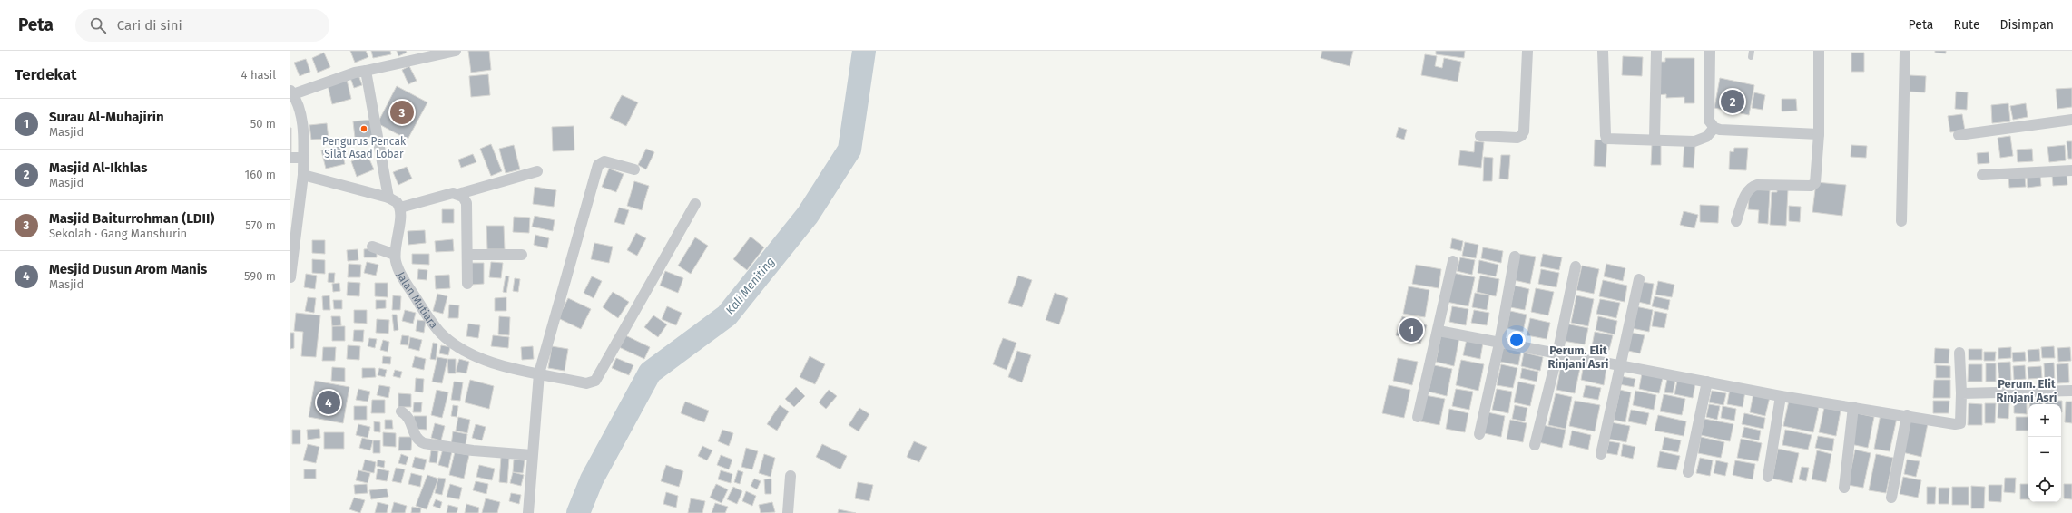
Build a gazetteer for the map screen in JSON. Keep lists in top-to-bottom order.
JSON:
{
  "streets": {
    "street": ["Jalan Mutiara"]
  },
  "districts": ["Perum. Elit Rinjani Asri", "Perum. Elit Rinjani Asri"],
  "water": ["Kali Meniting"],
  "places": ["Pengurus Pencak Silat Asad Lobar"],
  "page": {
    "header": "Peta",
    "search": "Cari di sini",
    "nav": ["Peta", "Rute", "Disimpan"],
    "heading": ["Terdekat", "4 hasil"],
    "pins": [
      "2",
      "3",
      "1",
      "4"
    ],
    "list": [
      {
        "mark": "1",
        "name": "Surau Al-Muhajirin",
        "note": "Masjid",
        "value": "50 m"
      },
      {
        "mark": "2",
        "name": "Masjid Al-Ikhlas",
        "note": "Masjid",
        "value": "160 m"
      },
      {
        "mark": "3",
        "name": "Masjid Baiturrohman (LDII)",
        "note": "Sekolah · Gang Manshurin",
        "value": "570 m"
      },
      {
        "mark": "4",
        "name": "Mesjid Dusun Arom Manis",
        "note": "Masjid",
        "value": "590 m"
      }
    ],
    "map_buttons": ["+", "−"]
  }
}
